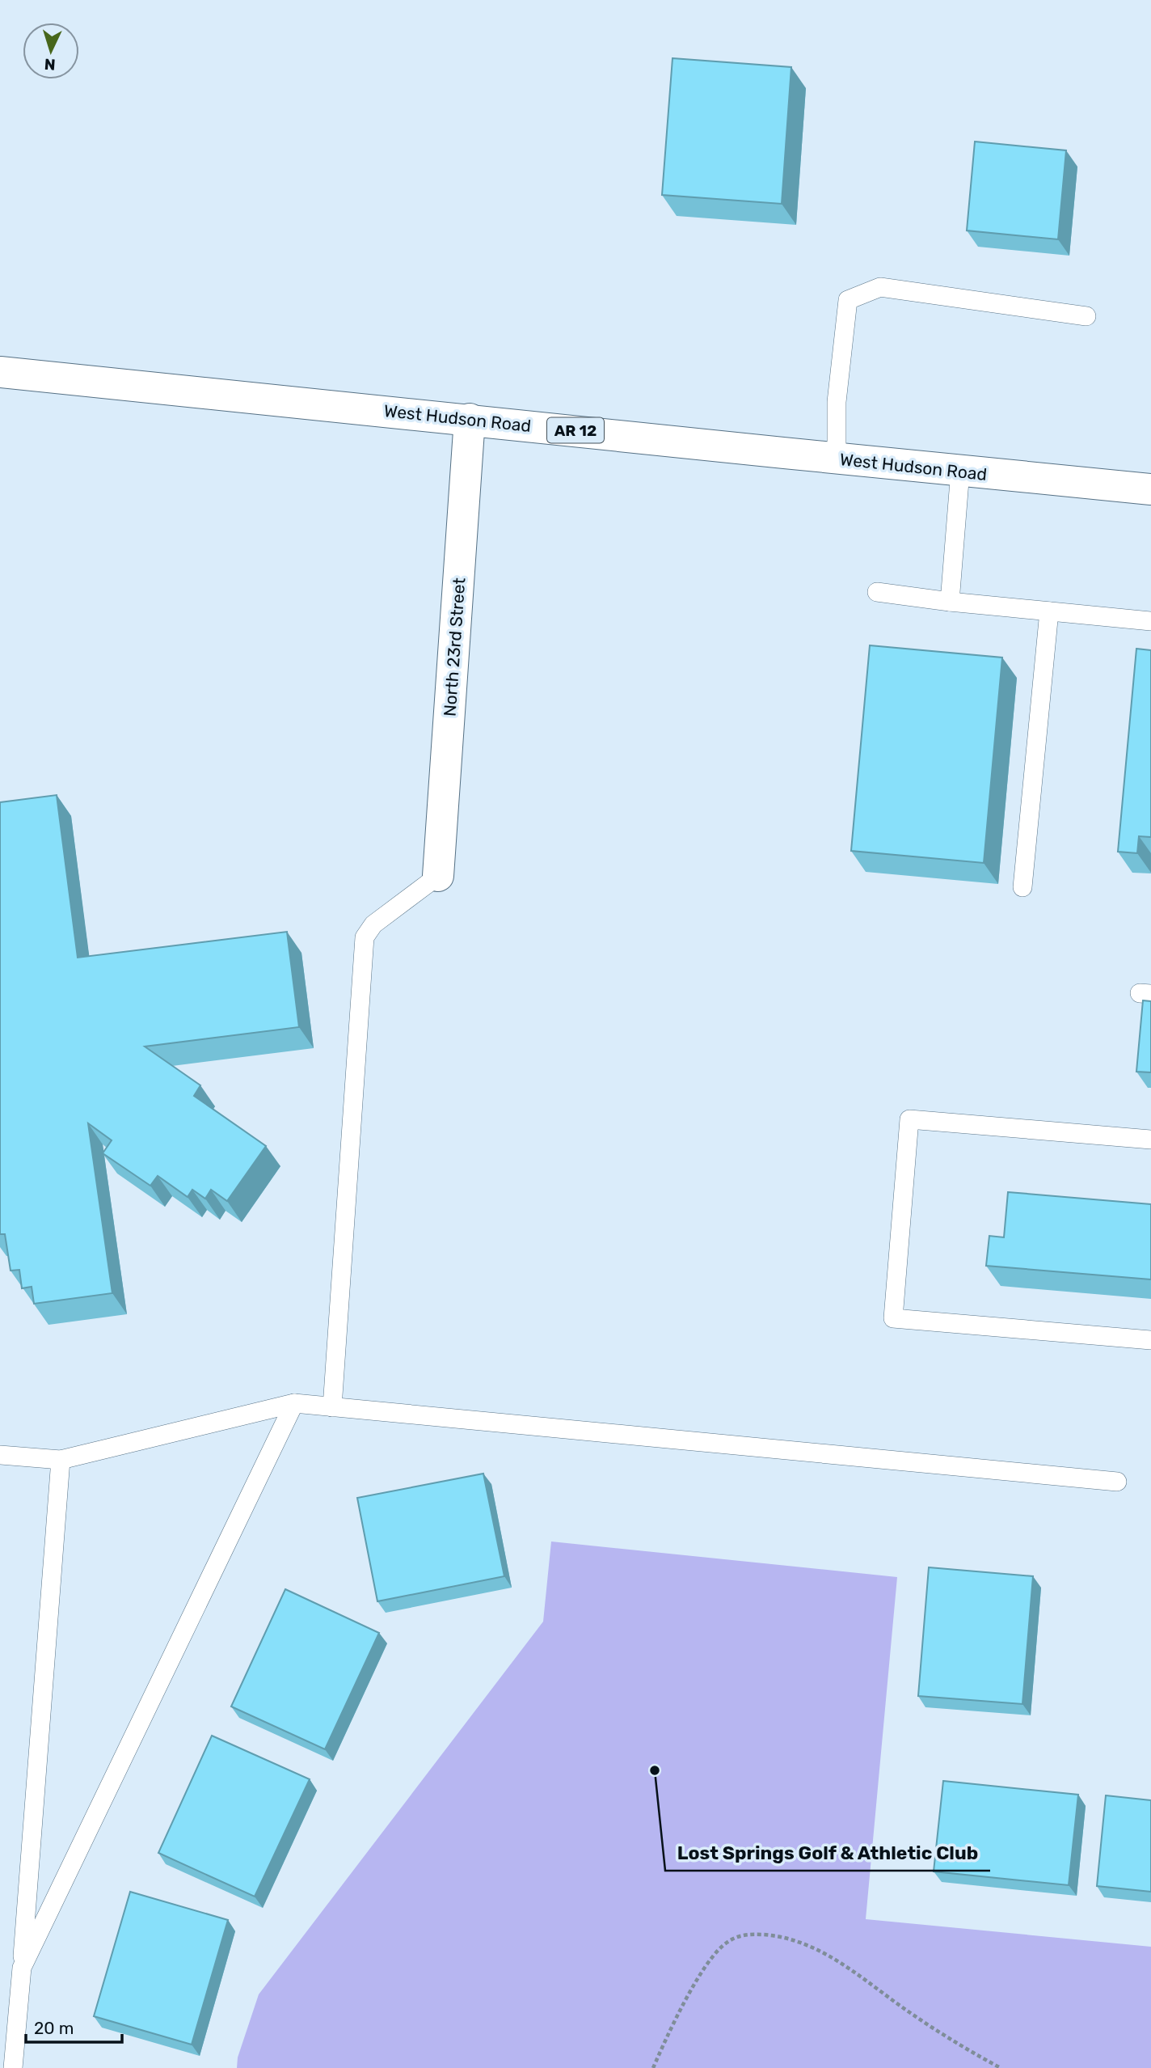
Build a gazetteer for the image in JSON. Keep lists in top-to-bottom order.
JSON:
{
  "streets": {
    "main road": ["West Hudson Road", "AR 12", "North 23rd Street"]
  },
  "crossings": [
    ["West Hudson Road", "North 23rd Street"]
  ],
  "places": ["Lost Springs Golf & Athletic Club"],
  "scale_bar": "20 m",
  "north": "bottom"
}
